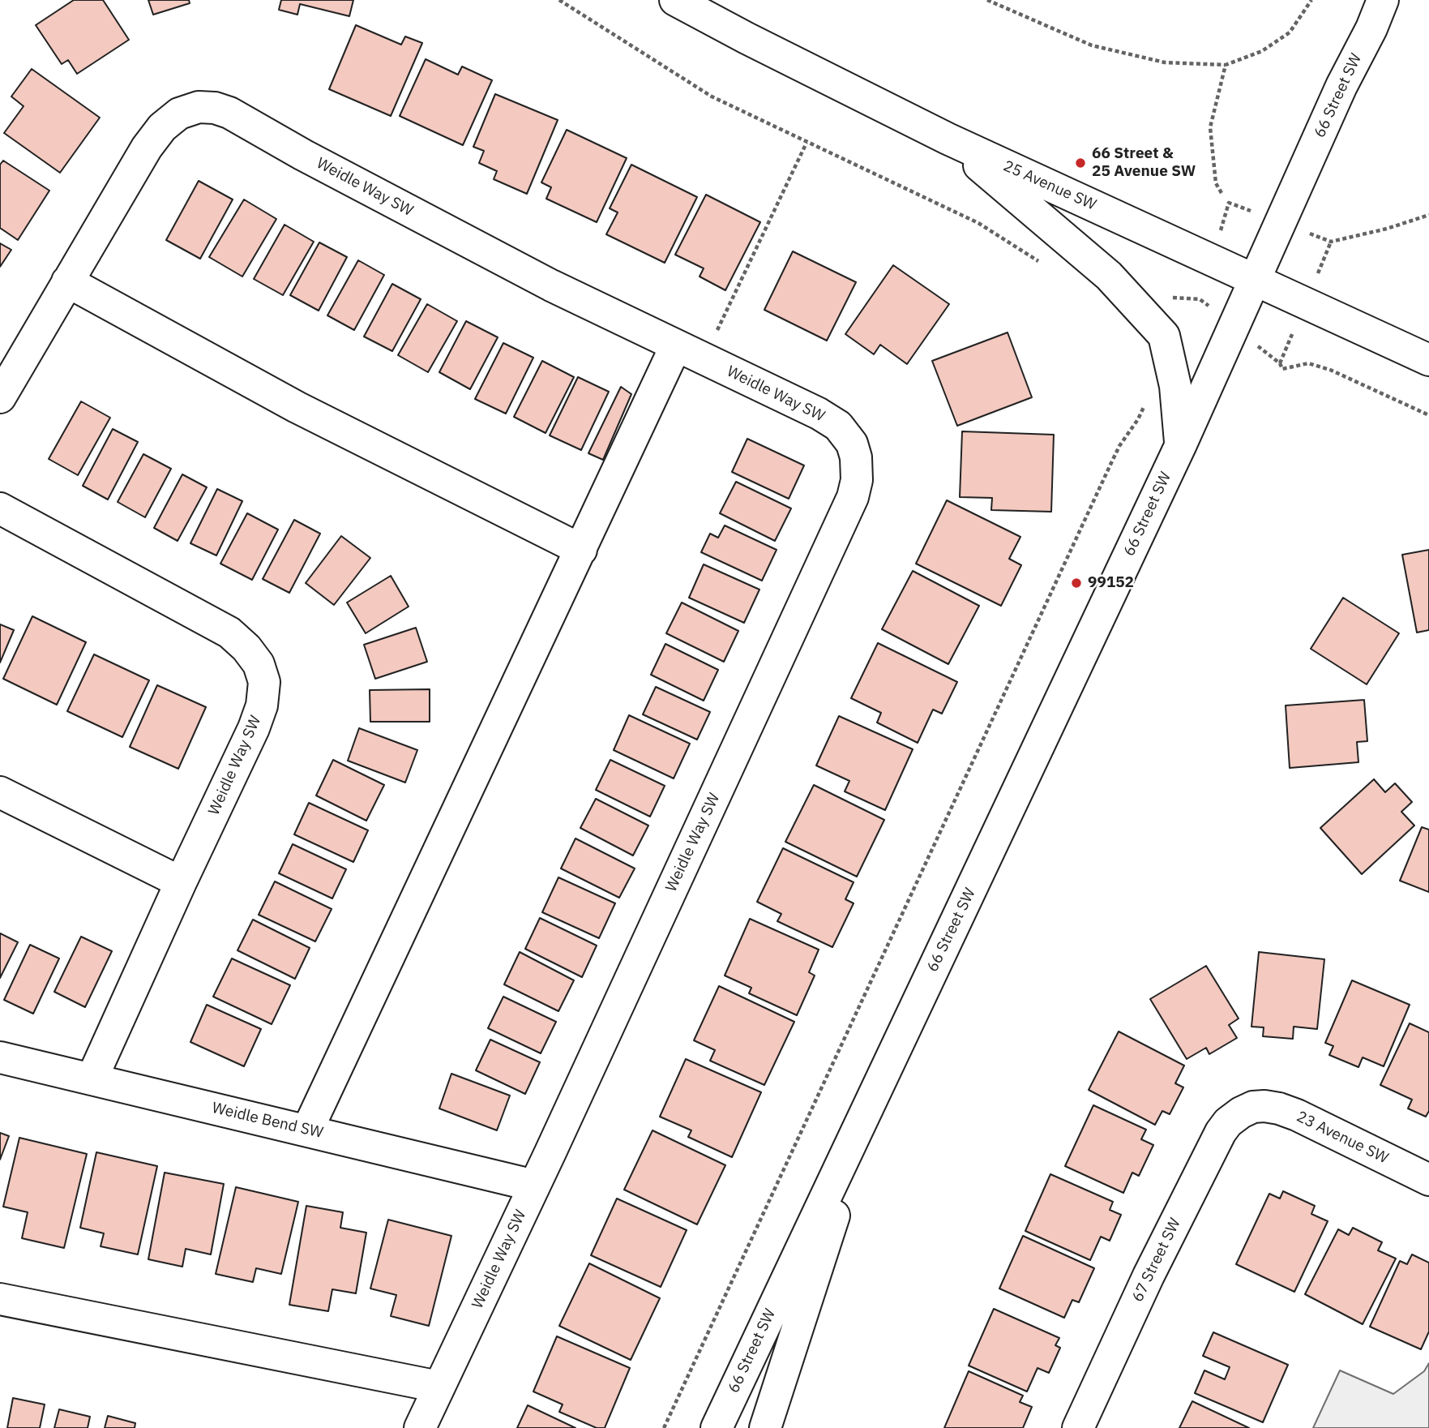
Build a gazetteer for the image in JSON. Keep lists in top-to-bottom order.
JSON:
{
  "streets": {
    "street": [
      "66 Street SW",
      "25 Avenue SW",
      "Weidle Way SW",
      "Weidle Bend SW",
      "23 Avenue SW",
      "67 Street SW"
    ]
  },
  "crossings": [
    ["66 Street SW", "25 Avenue SW"],
    ["Weidle Way SW", "Weidle Bend SW"],
    ["23 Avenue SW", "67 Street SW"]
  ],
  "places": ["66 Street & 25 Avenue SW", "99152"]
}
